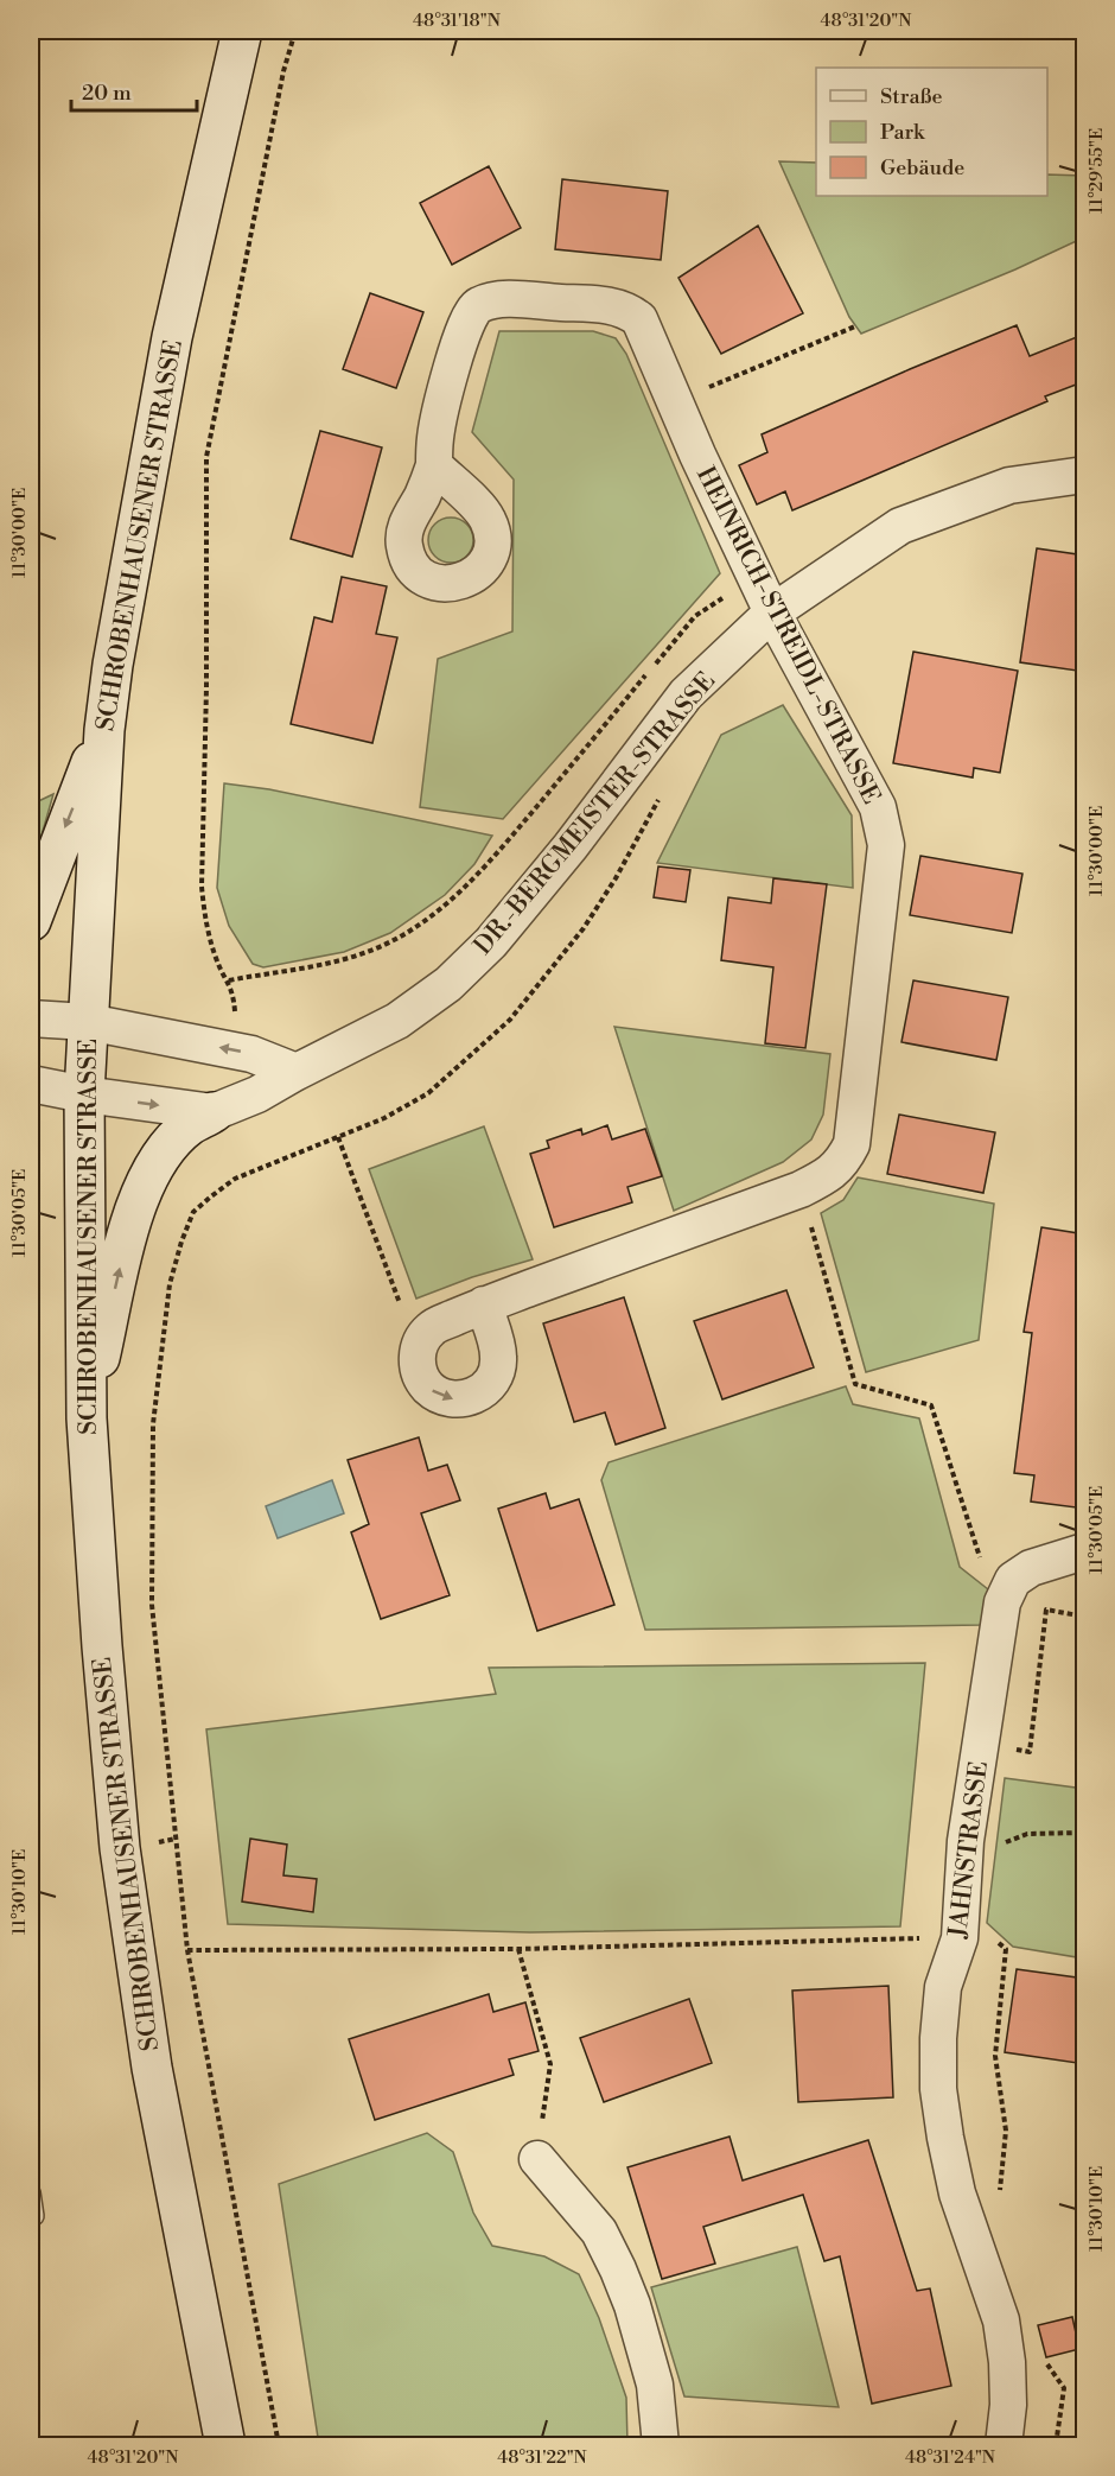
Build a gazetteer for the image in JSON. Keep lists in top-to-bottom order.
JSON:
{
  "streets": {
    "main road": ["SCHROBENHAUSENER STRASSE"],
    "street": ["HEINRICH-STREIDL-STRASSE", "DR.-BERGMEISTER-STRASSE", "JAHNSTRASSE"]
  },
  "crossings": [
    ["SCHROBENHAUSENER STRASSE", "DR.-BERGMEISTER-STRASSE"],
    ["HEINRICH-STREIDL-STRASSE", "DR.-BERGMEISTER-STRASSE"]
  ],
  "legend": ["Straße", "Park", "Gebäude"],
  "scale_bar": "20 m",
  "coordinates": [
    "48°31'18\"N",
    "48°31'20\"N",
    "11°29'55\"E",
    "11°30'00\"E",
    "11°30'05\"E",
    "11°30'10\"E",
    "48°31'22\"N",
    "48°31'24\"N"
  ]
}
